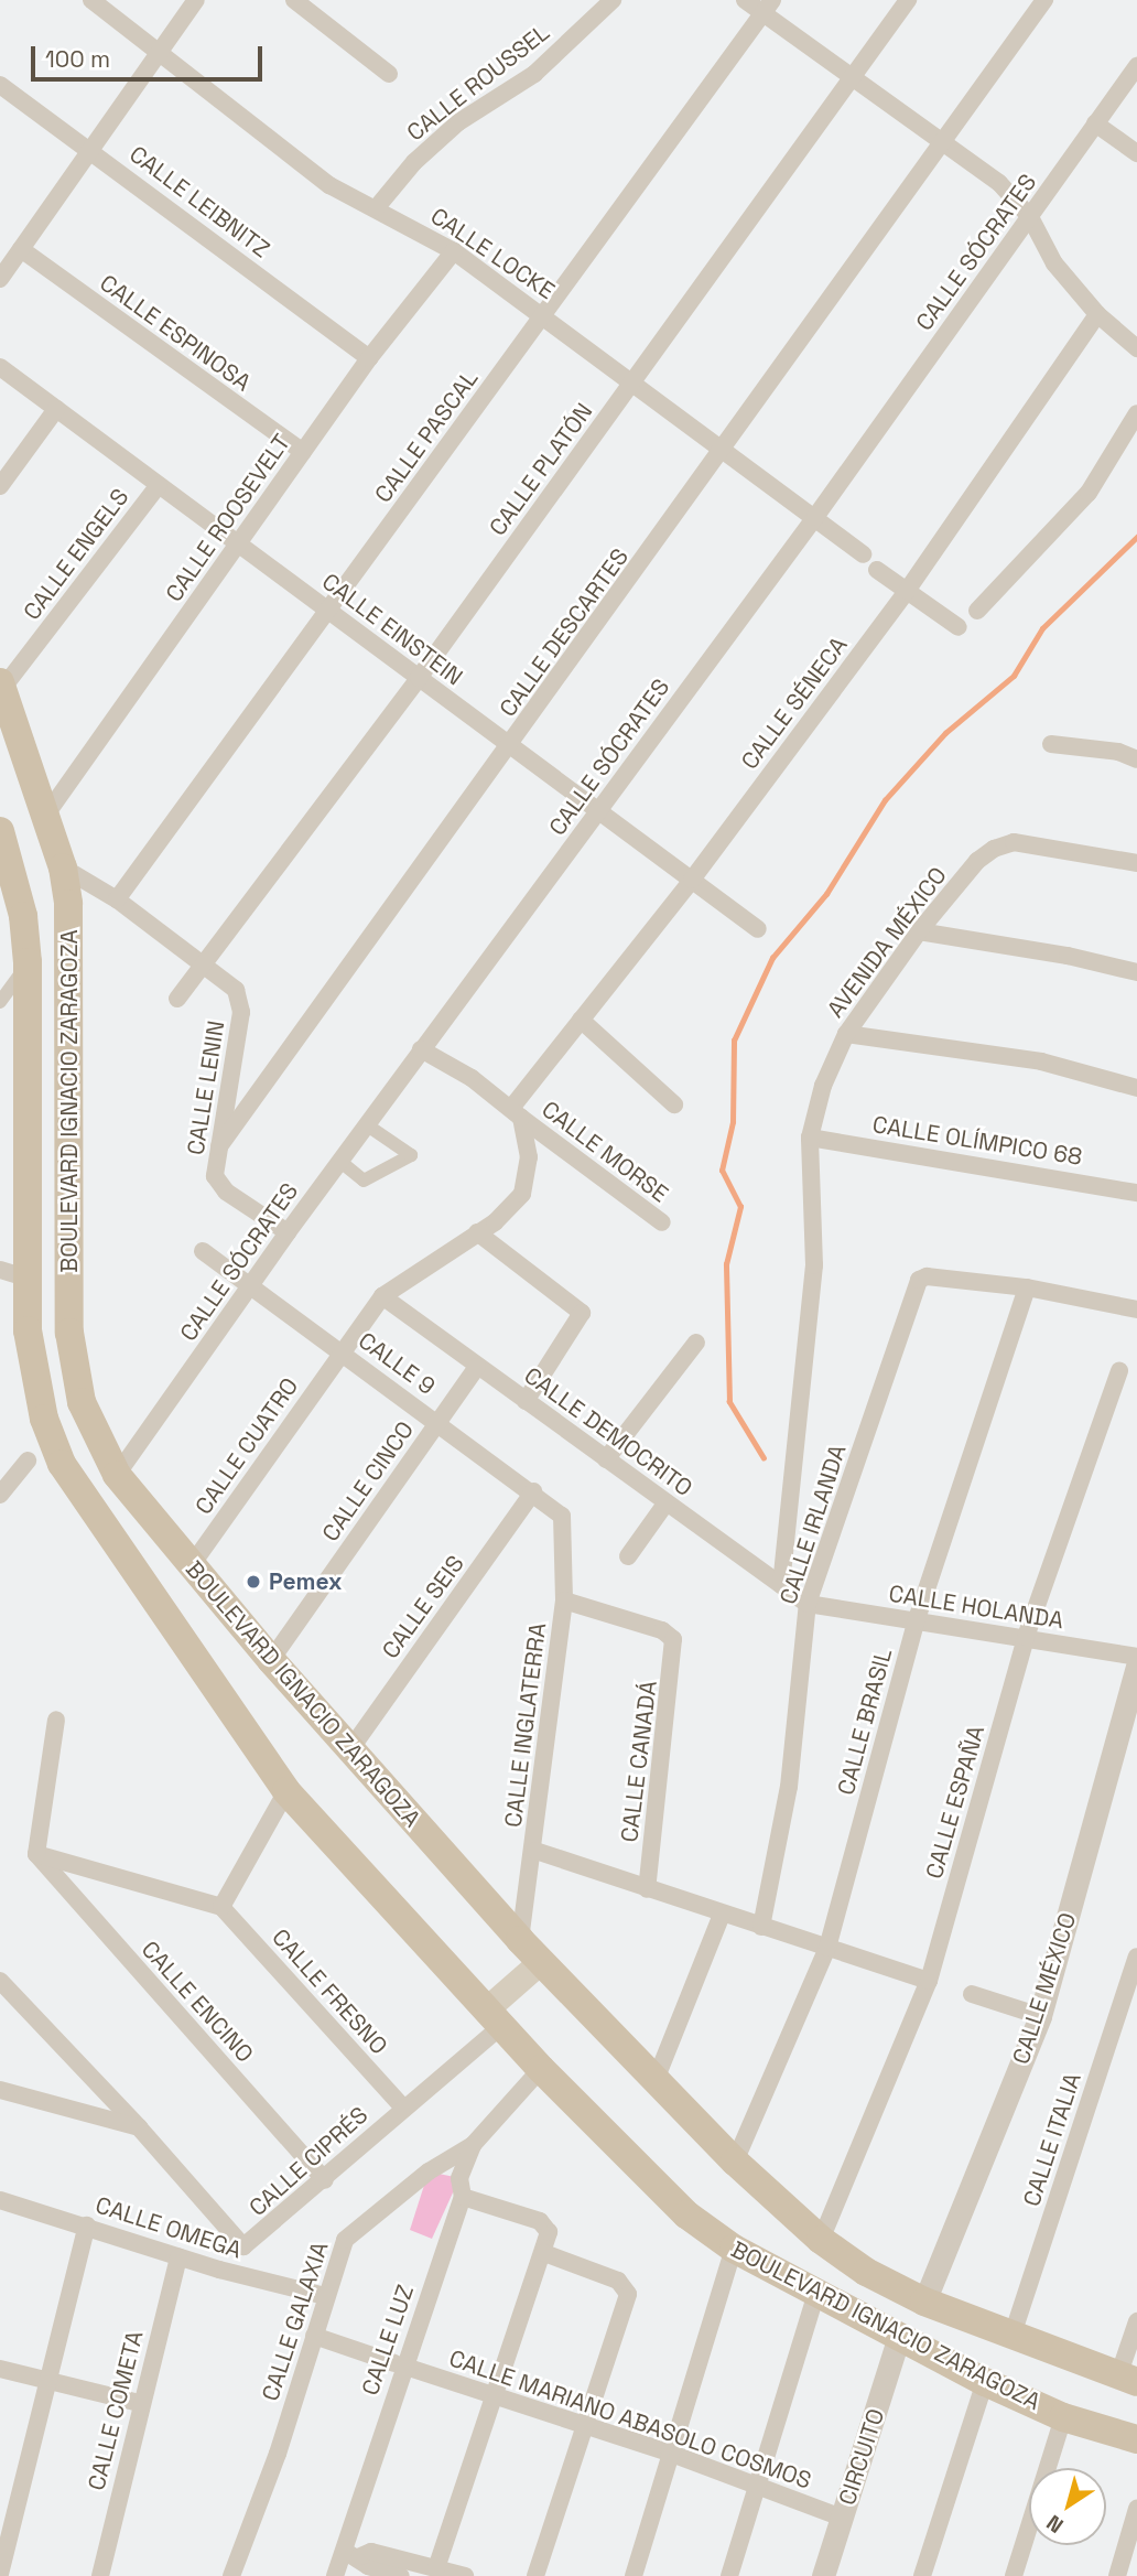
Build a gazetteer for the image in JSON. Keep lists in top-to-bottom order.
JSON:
{
  "streets": {
    "main road": ["BOULEVARD IGNACIO ZARAGOZA"],
    "street": [
      "CALLE ROUSSEL",
      "CALLE LEIBNITZ",
      "CALLE SÓCRATES",
      "CALLE LOCKE",
      "CALLE ESPINOSA",
      "CALLE PASCAL",
      "CALLE PLATÓN",
      "CALLE ROOSEVELT",
      "CALLE ENGELS",
      "CALLE EINSTEIN",
      "CALLE DESCARTES",
      "CALLE SÉNECA",
      "AVENIDA MÉXICO",
      "CALLE LENIN",
      "CALLE OLÍMPICO 68",
      "CALLE MORSE",
      "CALLE 9",
      "CALLE DEMOCRITO",
      "CALLE CUATRO",
      "CALLE CINCO",
      "CALLE IRLANDA",
      "CALLE SEIS",
      "CALLE HOLANDA",
      "CALLE BRASIL",
      "CALLE INGLATERRA",
      "CALLE CANADÁ",
      "CALLE ESPAÑA",
      "CALLE MÉXICO",
      "CALLE FRESNO",
      "CALLE ENCINO",
      "CALLE ITALIA",
      "CALLE CIPRÉS",
      "CALLE OMEGA",
      "CALLE GALAXIA",
      "CALLE LUZ",
      "CALLE COMETA",
      "CALLE MARIANO ABASOLO COSMOS",
      "CIRCUITO"
    ]
  },
  "crossings": [
    ["CALLE ROUSSEL", "CALLE LOCKE"],
    ["CALLE LEIBNITZ", "CALLE ROOSEVELT"],
    ["CALLE SÓCRATES", "CALLE LOCKE"],
    ["CALLE SÓCRATES", "CALLE EINSTEIN"],
    ["CALLE SÓCRATES", "CALLE LENIN"],
    ["CALLE SÓCRATES", "BOULEVARD IGNACIO ZARAGOZA"],
    ["CALLE SÓCRATES", "CALLE MORSE"],
    ["CALLE SÓCRATES", "CALLE 9"],
    ["CALLE LOCKE", "CALLE PASCAL"],
    ["CALLE LOCKE", "CALLE PLATÓN"],
    ["CALLE LOCKE", "CALLE ROOSEVELT"],
    ["CALLE LOCKE", "CALLE DESCARTES"],
    ["CALLE ESPINOSA", "CALLE ROOSEVELT"],
    ["CALLE PASCAL", "CALLE EINSTEIN"],
    ["CALLE PASCAL", "CALLE LENIN"],
    ["CALLE PLATÓN", "CALLE EINSTEIN"],
    ["CALLE PLATÓN", "CALLE LENIN"],
    ["CALLE ROOSEVELT", "CALLE EINSTEIN"],
    ["CALLE ROOSEVELT", "BOULEVARD IGNACIO ZARAGOZA"],
    ["CALLE ENGELS", "CALLE EINSTEIN"],
    ["CALLE ENGELS", "BOULEVARD IGNACIO ZARAGOZA"],
    ["CALLE EINSTEIN", "CALLE DESCARTES"],
    ["CALLE EINSTEIN", "CALLE SÉNECA"],
    ["CALLE DESCARTES", "CALLE LENIN"],
    ["CALLE SÉNECA", "CALLE MORSE"],
    ["CALLE SÉNECA", "CALLE CUATRO"],
    ["AVENIDA MÉXICO", "CALLE OLÍMPICO 68"],
    ["AVENIDA MÉXICO", "CALLE DEMOCRITO"],
    ["CALLE LENIN", "BOULEVARD IGNACIO ZARAGOZA"],
    ["BOULEVARD IGNACIO ZARAGOZA", "CALLE CUATRO"],
    ["BOULEVARD IGNACIO ZARAGOZA", "CALLE CINCO"],
    ["BOULEVARD IGNACIO ZARAGOZA", "CALLE SEIS"],
    ["BOULEVARD IGNACIO ZARAGOZA", "CALLE BRASIL"],
    ["BOULEVARD IGNACIO ZARAGOZA", "CALLE INGLATERRA"],
    ["BOULEVARD IGNACIO ZARAGOZA", "CALLE ESPAÑA"],
    ["BOULEVARD IGNACIO ZARAGOZA", "CALLE MÉXICO"],
    ["BOULEVARD IGNACIO ZARAGOZA", "CALLE ITALIA"],
    ["BOULEVARD IGNACIO ZARAGOZA", "CALLE CIPRÉS"],
    ["BOULEVARD IGNACIO ZARAGOZA", "CALLE GALAXIA"],
    ["BOULEVARD IGNACIO ZARAGOZA", "CIRCUITO"],
    ["CALLE MORSE", "CALLE CUATRO"],
    ["CALLE 9", "CALLE CUATRO"],
    ["CALLE 9", "CALLE CINCO"],
    ["CALLE 9", "CALLE SEIS"],
    ["CALLE 9", "CALLE INGLATERRA"],
    ["CALLE DEMOCRITO", "CALLE CUATRO"],
    ["CALLE DEMOCRITO", "CALLE CINCO"],
    ["CALLE DEMOCRITO", "CALLE IRLANDA"],
    ["CALLE DEMOCRITO", "CALLE HOLANDA"],
    ["CALLE IRLANDA", "CALLE HOLANDA"],
    ["CALLE IRLANDA", "CALLE BRASIL"],
    ["CALLE HOLANDA", "CALLE BRASIL"],
    ["CALLE HOLANDA", "CALLE ESPAÑA"],
    ["CALLE INGLATERRA", "CALLE CANADÁ"],
    ["CALLE FRESNO", "CALLE CIPRÉS"],
    ["CALLE ENCINO", "CALLE CIPRÉS"],
    ["CALLE OMEGA", "CALLE GALAXIA"],
    ["CALLE OMEGA", "CALLE COMETA"],
    ["CALLE GALAXIA", "CALLE LUZ"],
    ["CALLE GALAXIA", "CALLE MARIANO ABASOLO COSMOS"],
    ["CALLE LUZ", "CALLE MARIANO ABASOLO COSMOS"],
    ["CALLE MARIANO ABASOLO COSMOS", "CIRCUITO"]
  ],
  "places": ["Pemex"],
  "scale_bar": "100 m",
  "north": "bottom left"
}
